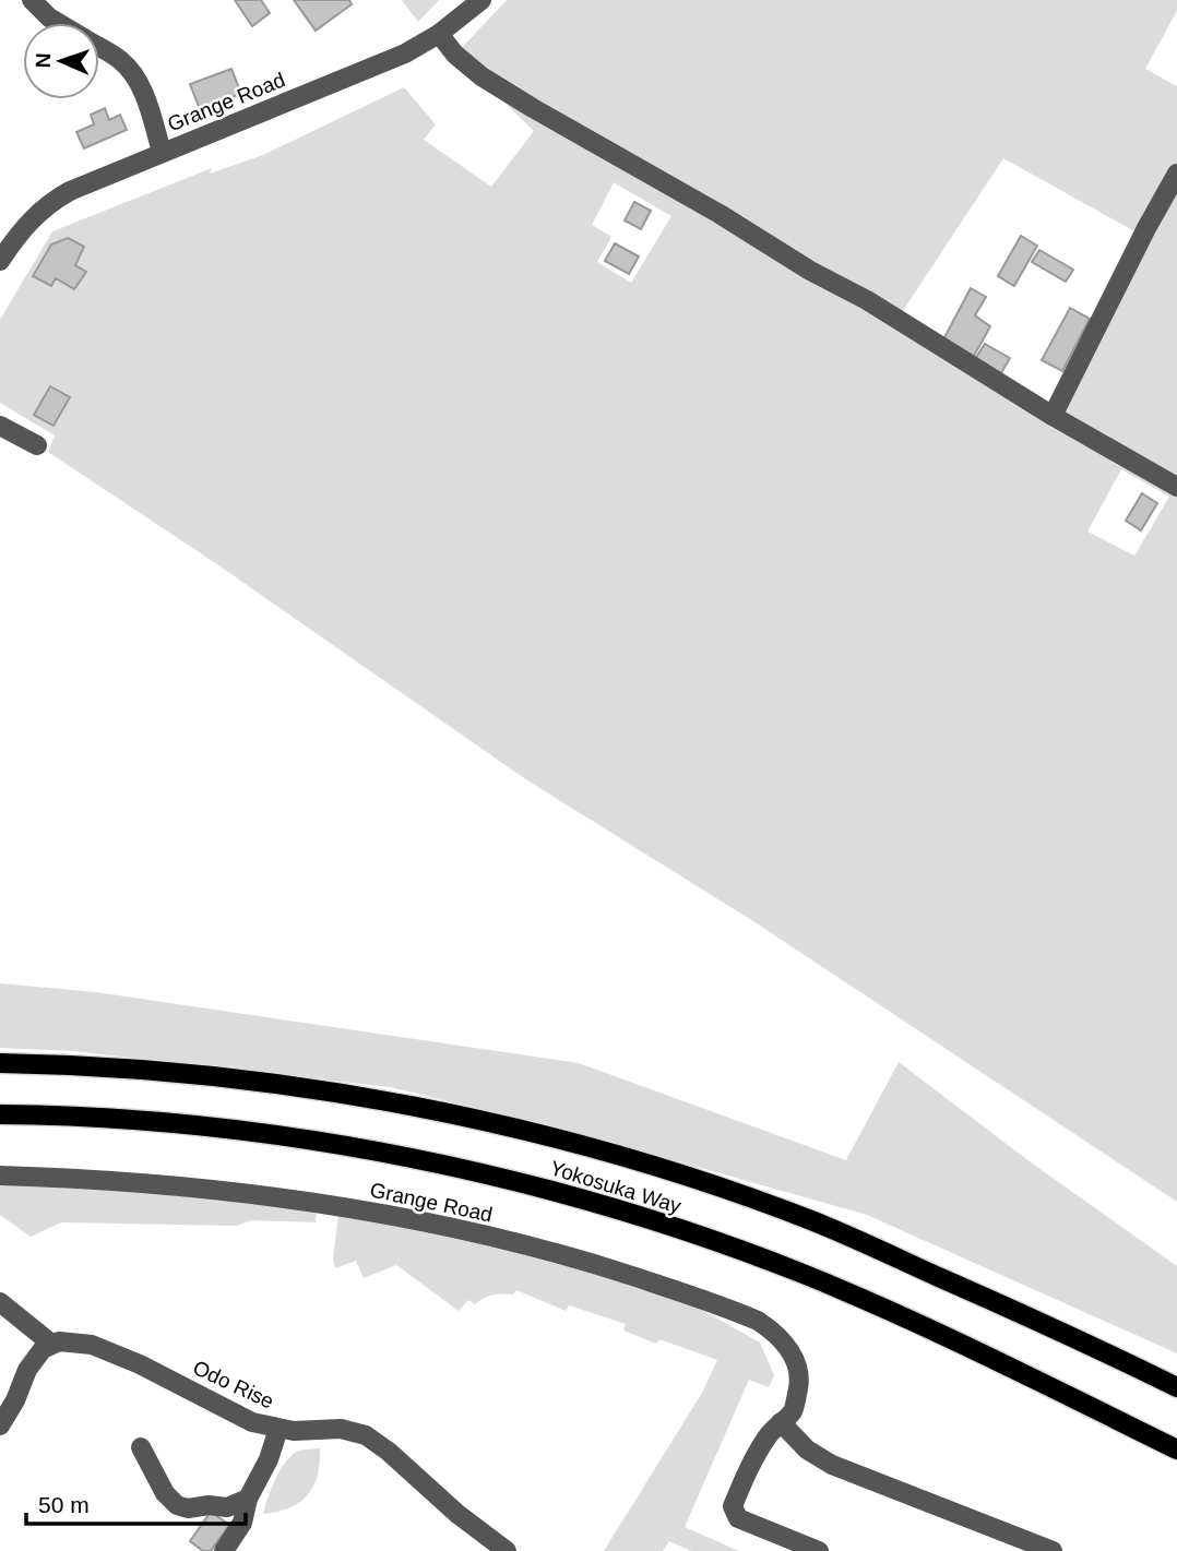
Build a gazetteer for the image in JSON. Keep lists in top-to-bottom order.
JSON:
{
  "streets": {
    "main road": ["Yokosuka Way"],
    "street": ["Grange Road", "Odo Rise"]
  },
  "scale_bar": "50 m",
  "north": "left"
}
